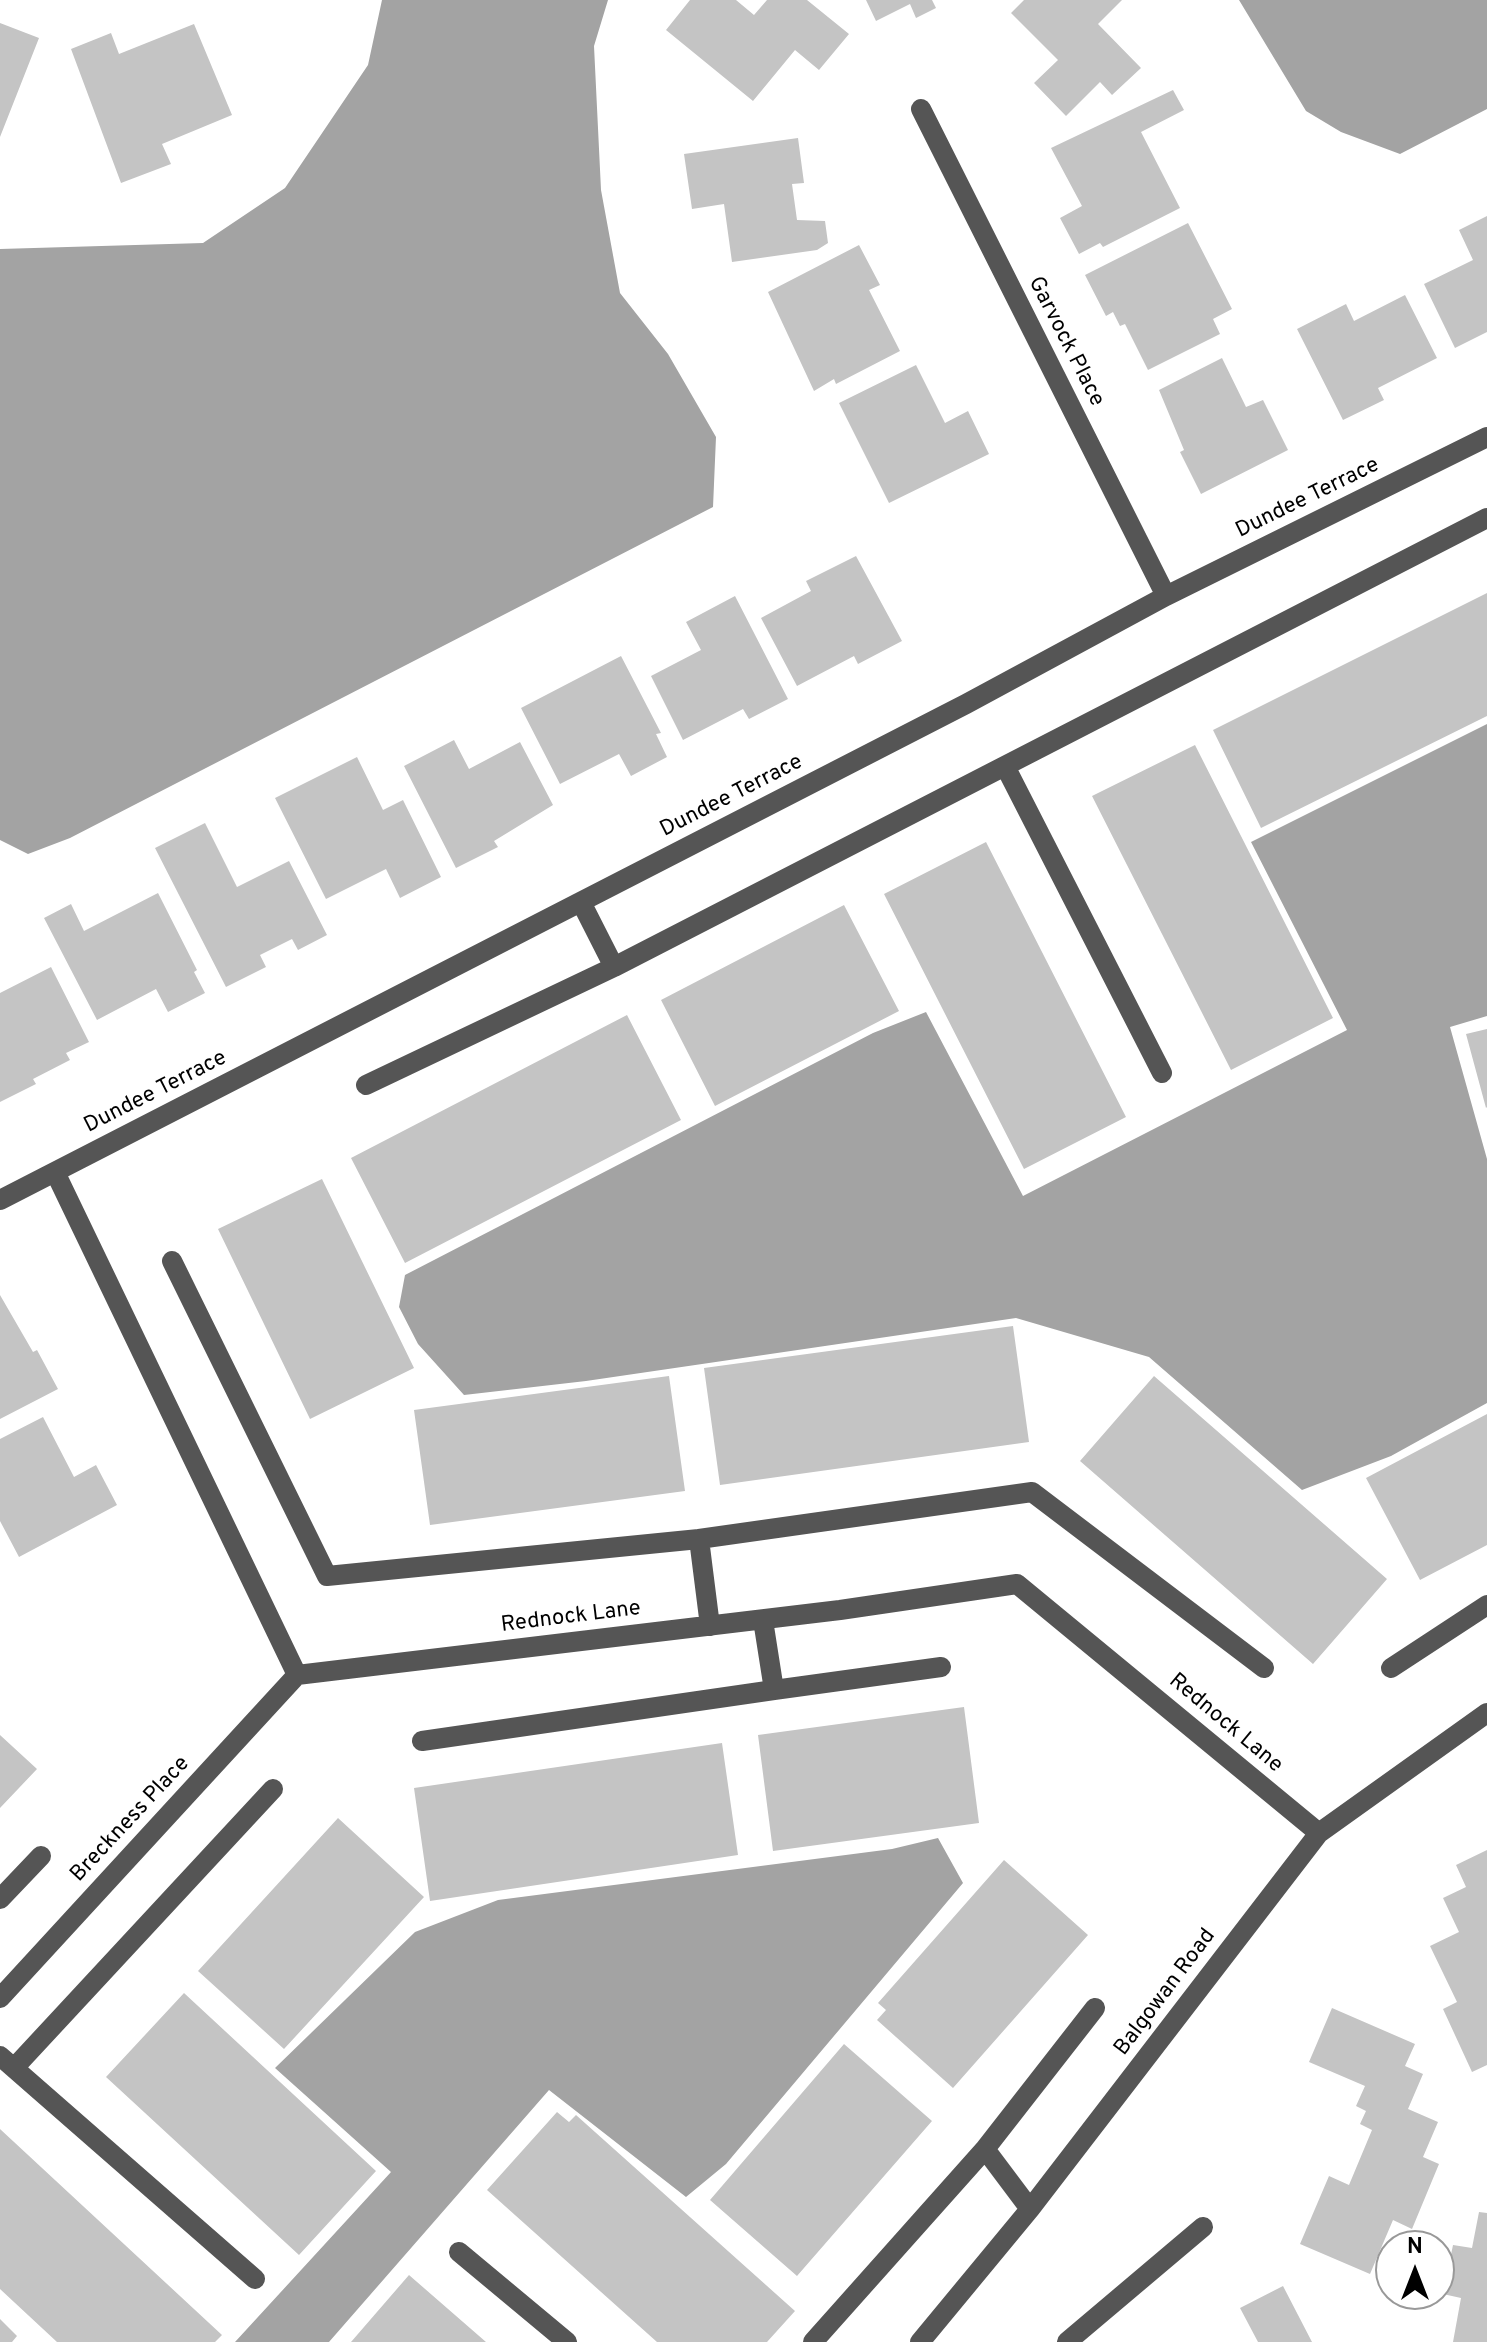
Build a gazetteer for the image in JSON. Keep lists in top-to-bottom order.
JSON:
{
  "streets": {
    "street": [
      "Garvock Place",
      "Dundee Terrace",
      "Rednock Lane",
      "Breckness Place",
      "Balgowan Road"
    ]
  },
  "crossings": [
    ["Garvock Place", "Dundee Terrace"],
    ["Rednock Lane", "Breckness Place"],
    ["Rednock Lane", "Balgowan Road"]
  ],
  "north": "top"
}
